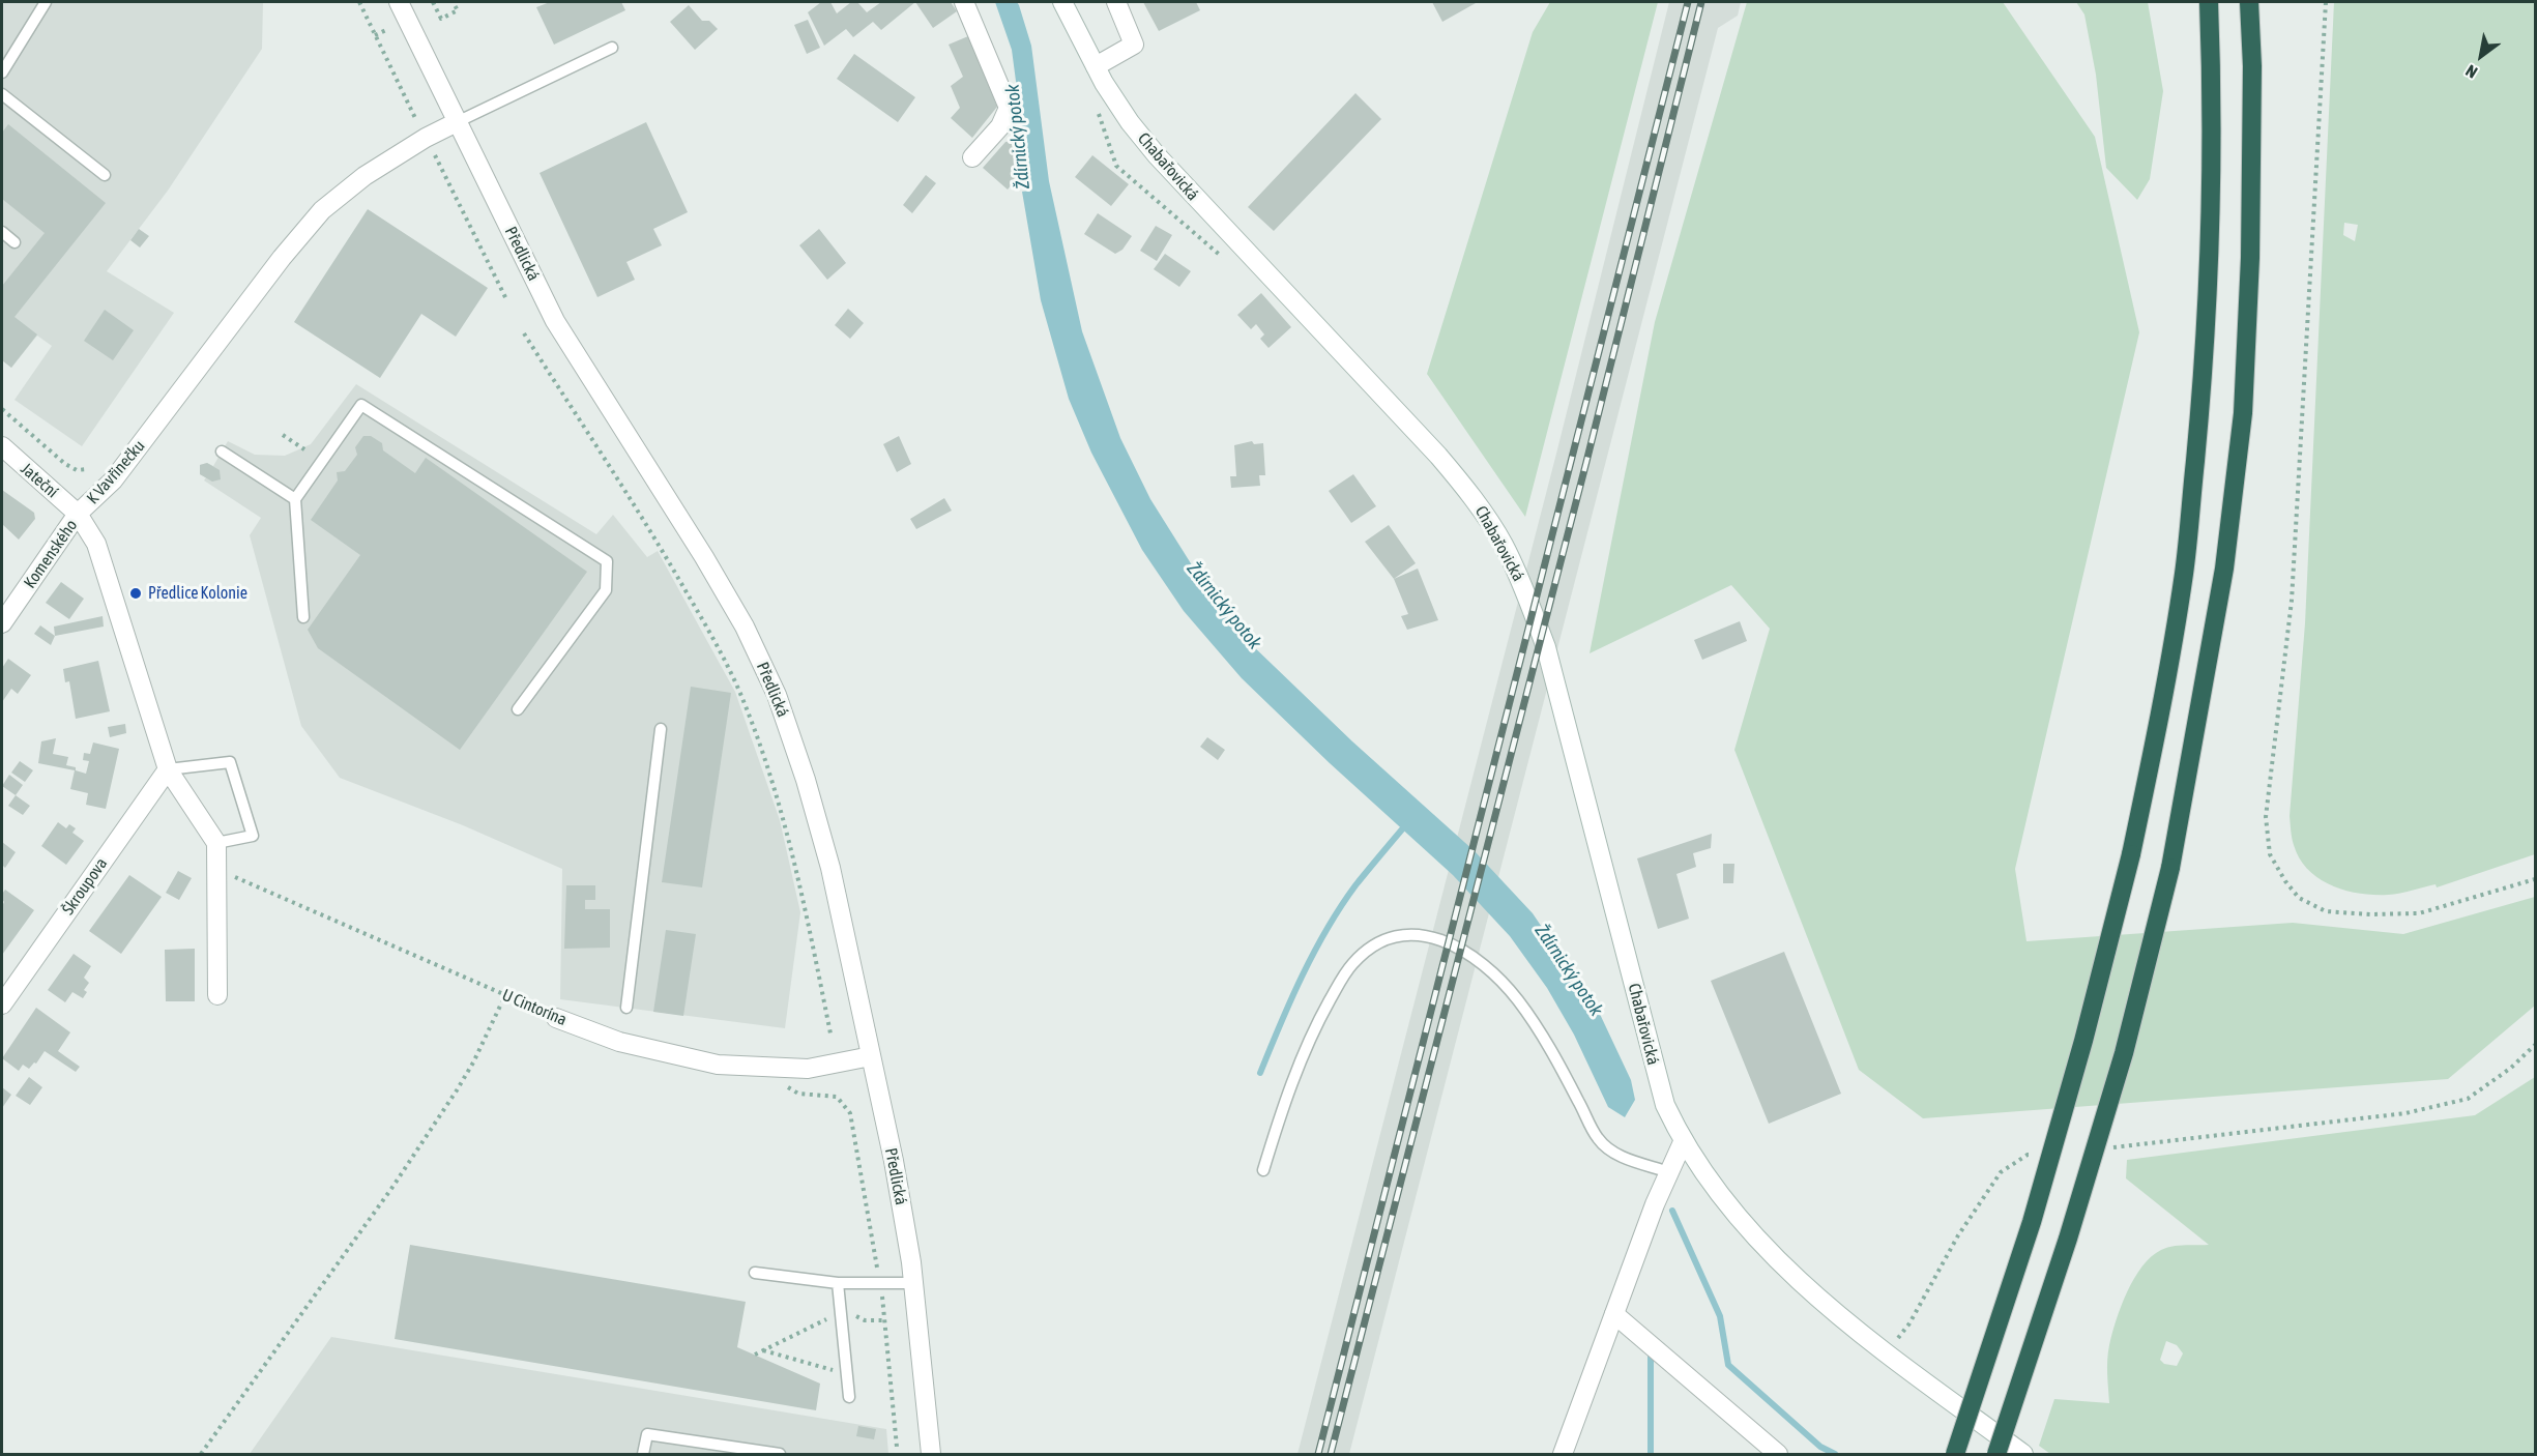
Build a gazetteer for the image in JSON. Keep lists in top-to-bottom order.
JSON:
{
  "streets": {
    "street": [
      "Chabařovická",
      "Předlická",
      "K Vavřinečku",
      "Jateční",
      "Komenského",
      "Škroupova",
      "U Cintorína"
    ]
  },
  "crossings": [
    ["Předlická", "K Vavřinečku"],
    ["Předlická", "U Cintorína"],
    ["K Vavřinečku", "Jateční"],
    ["K Vavřinečku", "Komenského"],
    ["K Vavřinečku", "Škroupova"],
    ["K Vavřinečku", "U Cintorína"],
    ["Jateční", "Komenského"]
  ],
  "water": ["Ždírnický potok"],
  "places": ["Předlice Kolonie"],
  "north": "bottom left"
}
